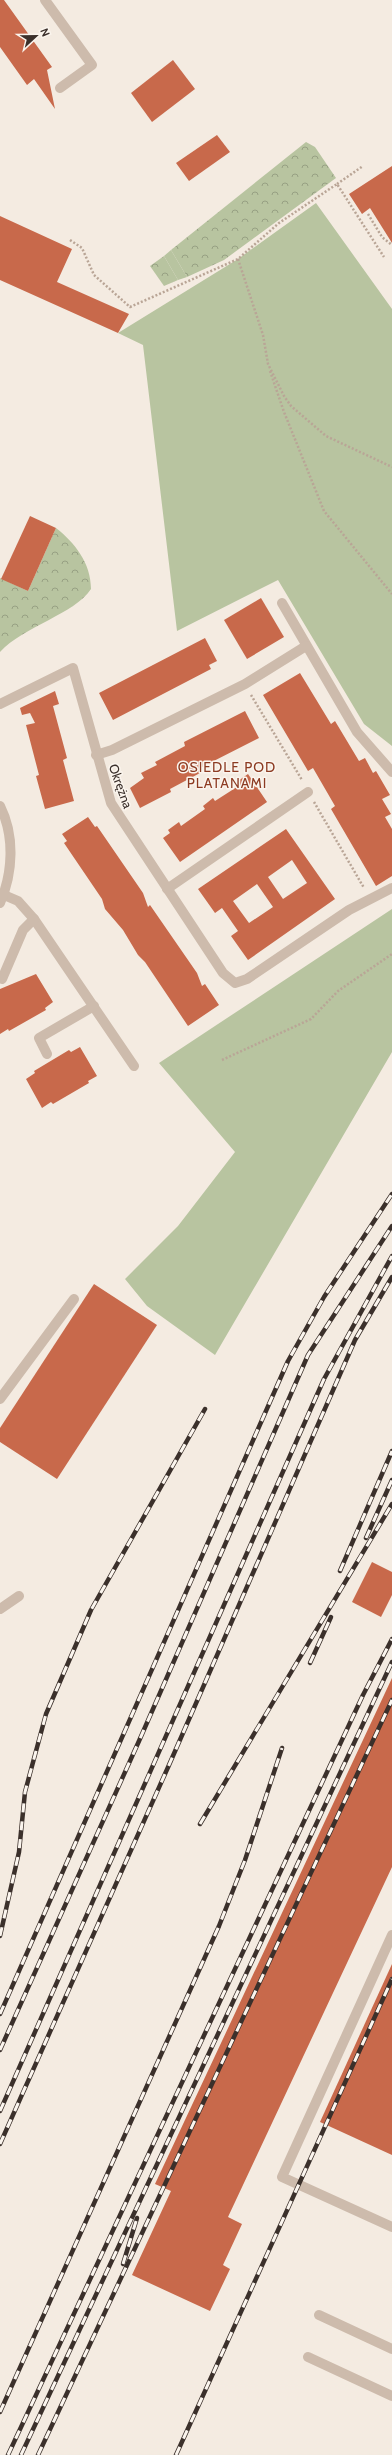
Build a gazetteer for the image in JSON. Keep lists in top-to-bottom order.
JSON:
{
  "streets": {
    "street": ["Okrężna"]
  },
  "districts": ["OSIEDLE POD PLATANAMI"],
  "north": "right"
}
